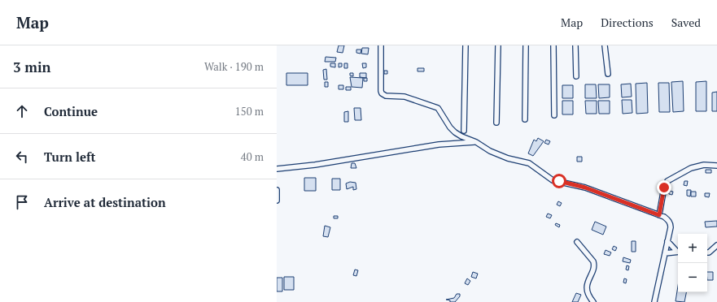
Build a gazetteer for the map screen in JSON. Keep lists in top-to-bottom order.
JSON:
{
  "page": {
    "header": "Map",
    "nav": ["Map", "Directions", "Saved"],
    "heading": ["3 min", "Walk · 190 m"],
    "list": [
      ["Continue", "150 m"],
      ["Turn left", "40 m"],
      "Arrive at destination"
    ],
    "map_buttons": ["+", "−"]
  }
}
